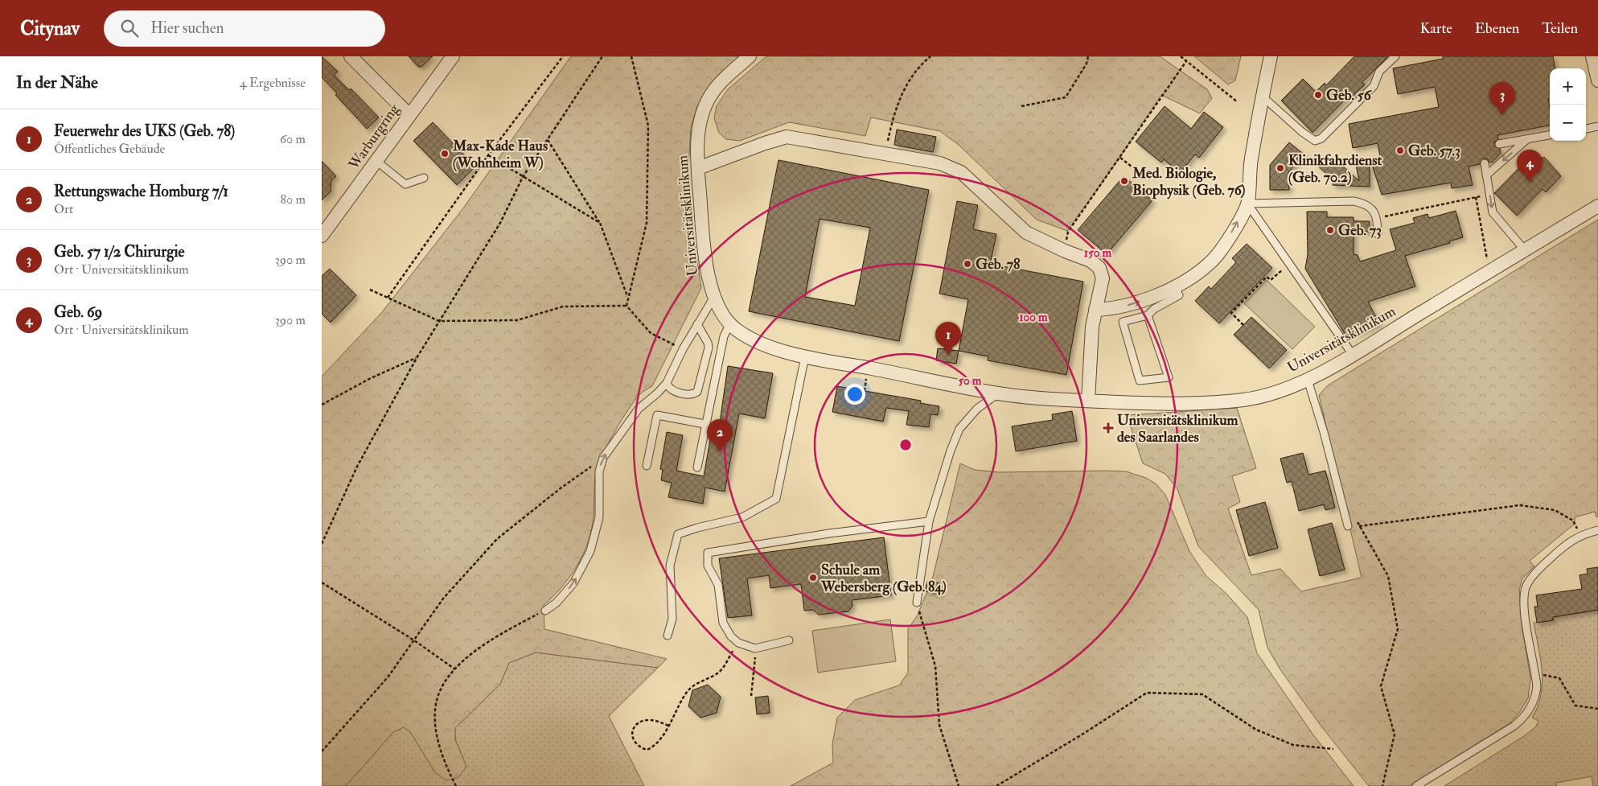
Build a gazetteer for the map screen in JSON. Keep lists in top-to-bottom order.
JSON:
{
  "streets": {
    "street": ["Warburgring", "Universitätsklinikum"]
  },
  "places": {
    "other": [
      "Geb. 56",
      "Geb. 57.3",
      "Max-Kade Haus (Wohnheim W)",
      "Klinikfahrdienst (Geb. 70.2)",
      "Med. Biologie, Biophysik (Geb. 76)",
      "Geb. 73",
      "Geb. 78",
      "Schule am Webersberg (Geb. 84)"
    ],
    "health": ["Universitätsklinikum des Saarlandes"]
  },
  "page": {
    "header": "Citynav",
    "search": "Hier suchen",
    "nav": ["Karte", "Ebenen", "Teilen"],
    "heading": ["In der Nähe", "4 Ergebnisse"],
    "map_buttons": ["+", "−"],
    "pins": [
      "3",
      "4",
      "1",
      "2"
    ],
    "list": [
      {
        "mark": "1",
        "name": "Feuerwehr des UKS (Geb. 78)",
        "note": "Öffentliches Gebäude",
        "value": "60 m"
      },
      {
        "mark": "2",
        "name": "Rettungswache Homburg 7/1",
        "note": "Ort",
        "value": "80 m"
      },
      {
        "mark": "3",
        "name": "Geb. 57 1/2 Chirurgie",
        "note": "Ort · Universitätsklinikum",
        "value": "390 m"
      },
      {
        "mark": "4",
        "name": "Geb. 69",
        "note": "Ort · Universitätsklinikum",
        "value": "390 m"
      }
    ]
  },
  "rings": ["150 m", "100 m", "50 m"]
}
